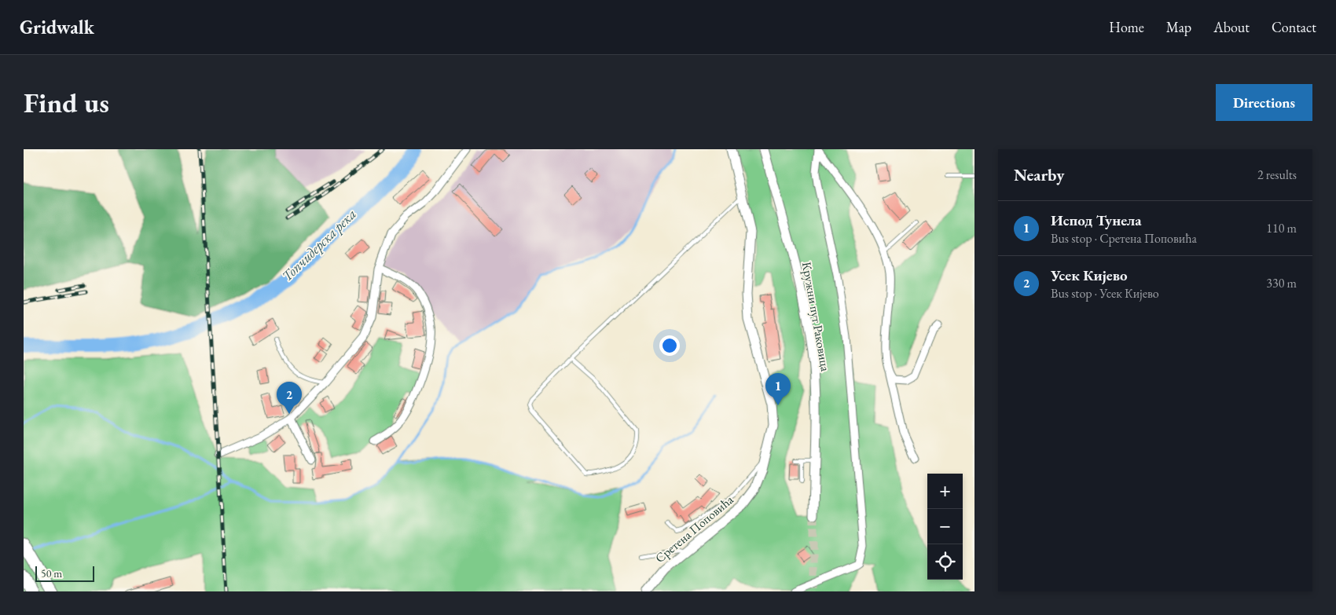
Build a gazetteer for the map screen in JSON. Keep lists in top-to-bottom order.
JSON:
{
  "streets": {
    "street": ["Кружни пут Раковица", "Сретена Поповића"]
  },
  "water": ["Топчидерска река"],
  "scale_bar": "50 m",
  "page": {
    "header": "Gridwalk",
    "nav": [
      "Home",
      "Map",
      "About",
      "Contact"
    ],
    "buttons": "Directions",
    "title": "Find us",
    "heading": ["Nearby", "2 results"],
    "list": [
      {
        "mark": "1",
        "name": "Испод Тунела",
        "note": "Bus stop · Сретена Поповића",
        "value": "110 m"
      },
      {
        "mark": "2",
        "name": "Усек Кијево",
        "note": "Bus stop · Усек Кијево",
        "value": "330 m"
      }
    ],
    "pins": ["1", "2"],
    "map_buttons": ["+", "−"],
    "scale": "50 m"
  }
}
